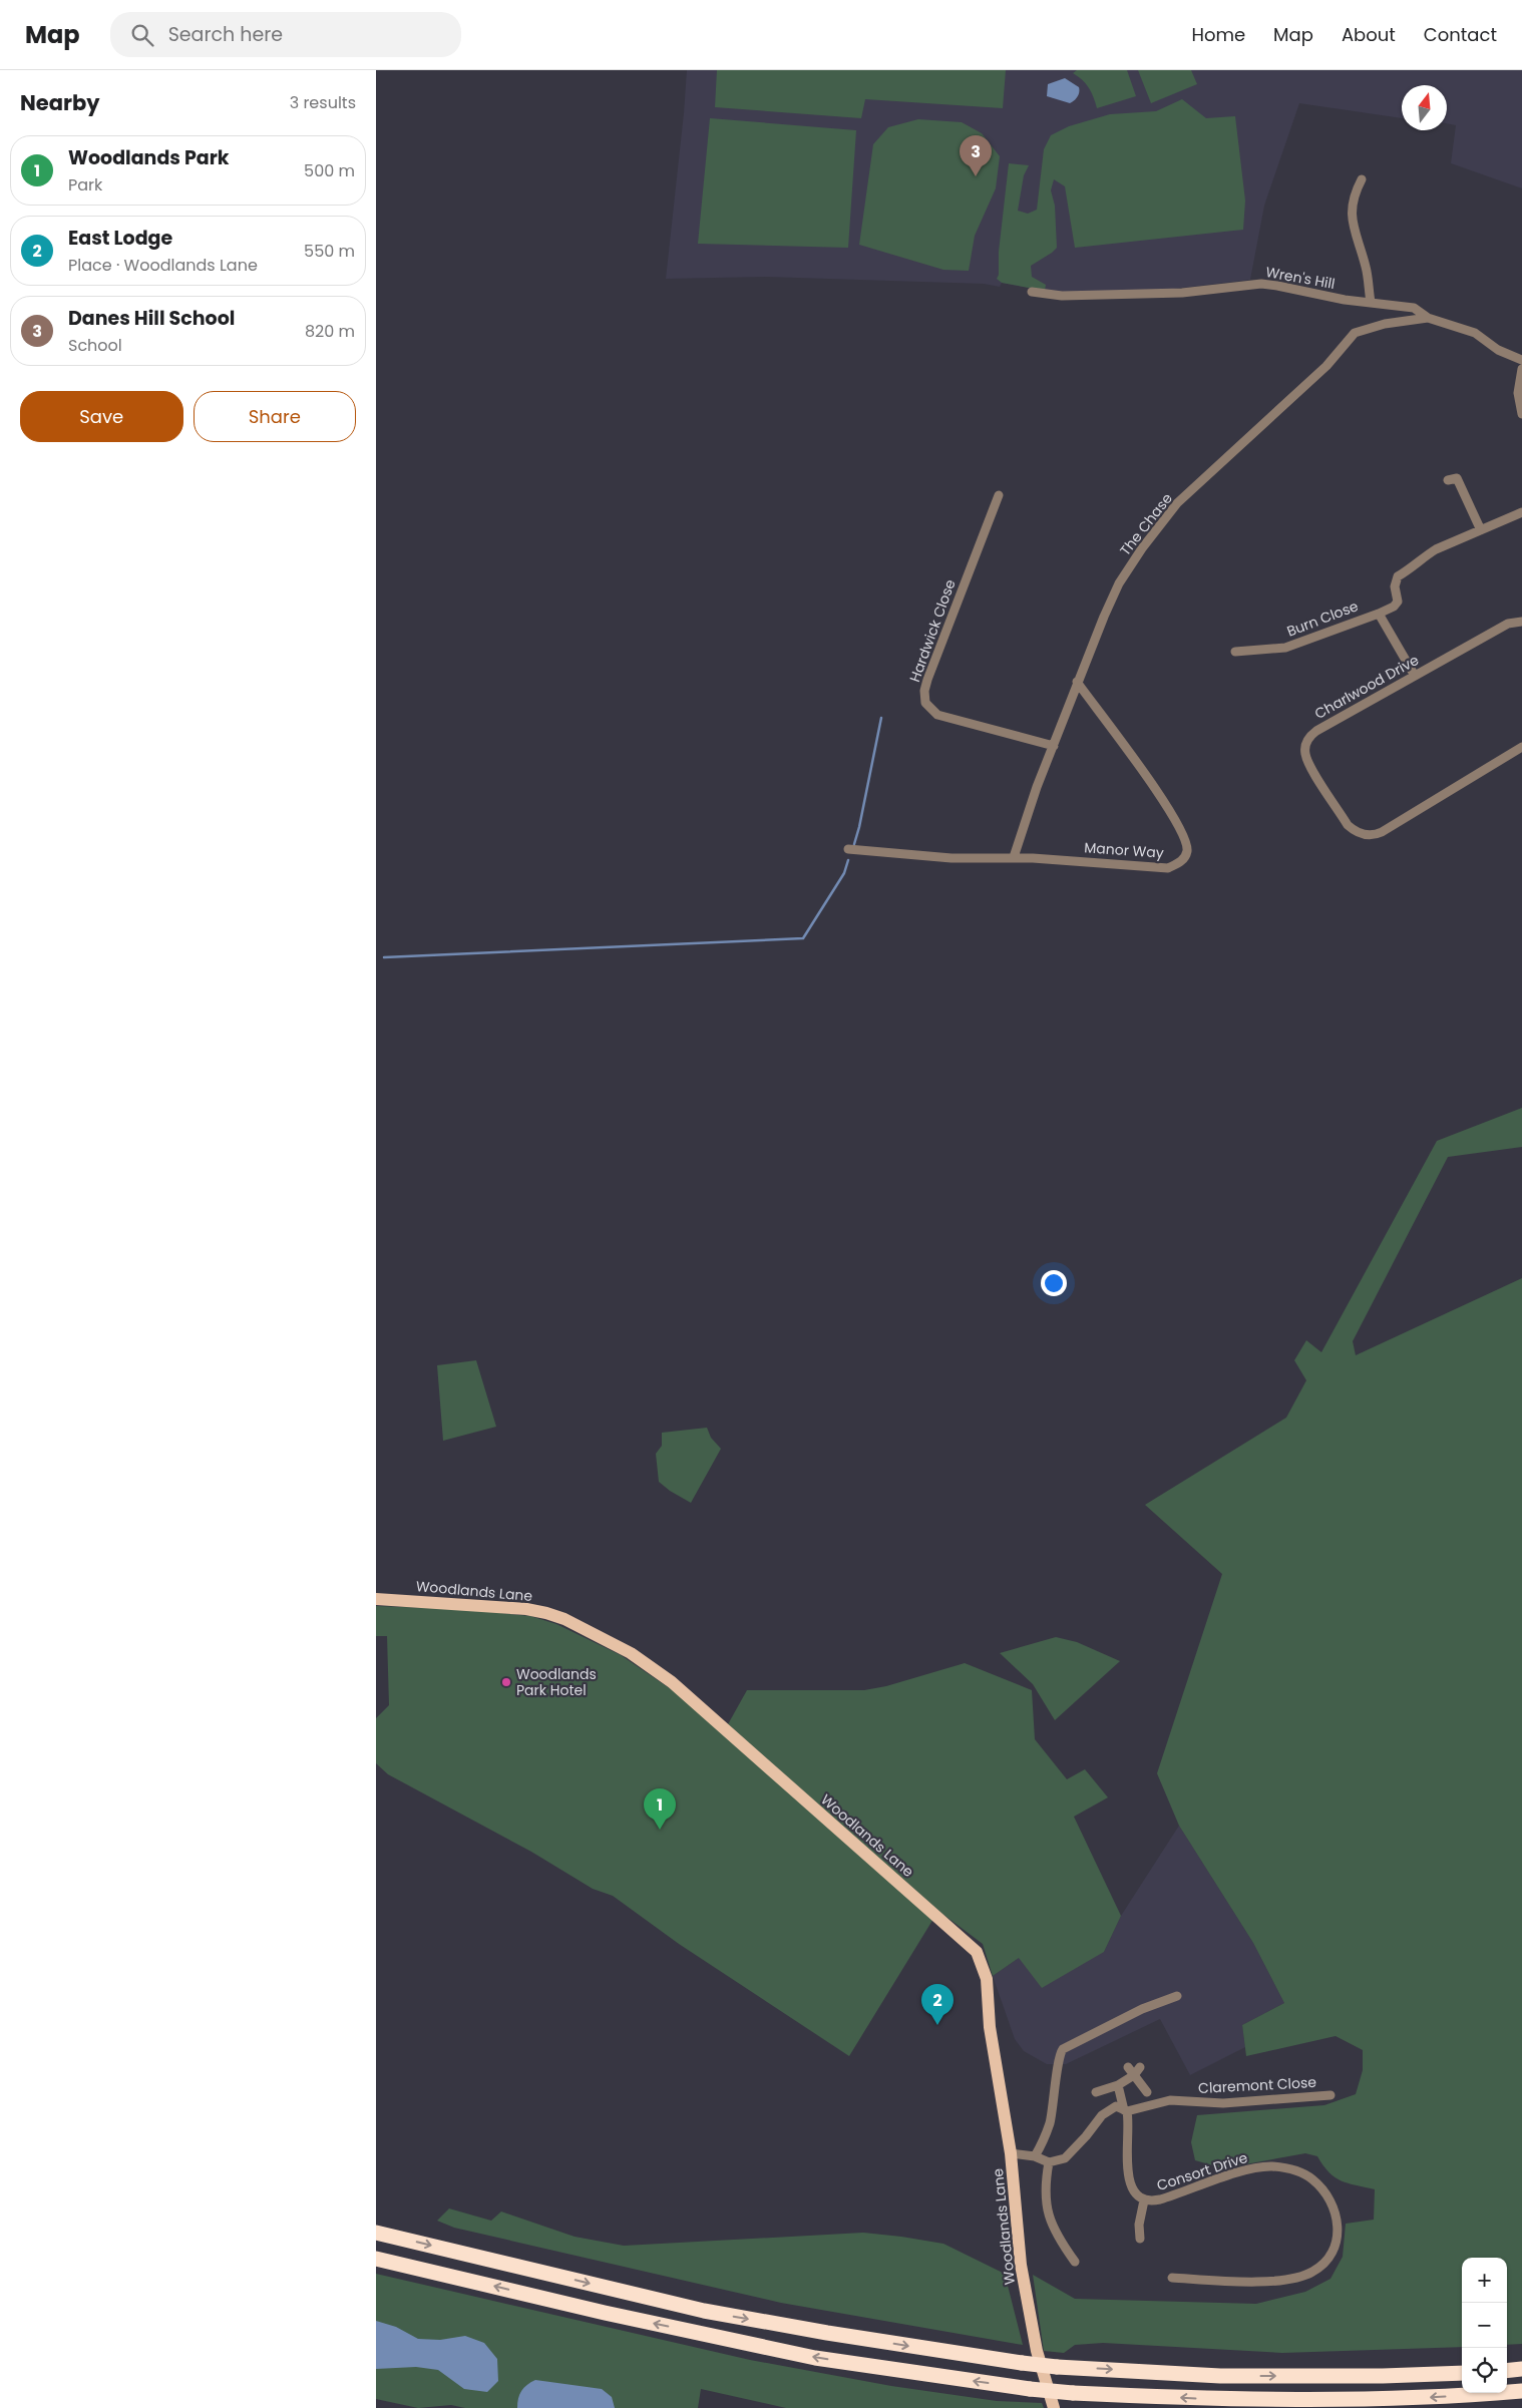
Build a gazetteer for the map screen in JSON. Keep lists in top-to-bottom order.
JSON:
{
  "streets": {
    "main road": ["Woodlands Lane"],
    "street": [
      "Wren's Hill",
      "The Chase",
      "Burn Close",
      "Hardwick Close",
      "Charlwood Drive",
      "Manor Way",
      "Claremont Close",
      "Consort Drive"
    ]
  },
  "crossings": [
    ["Wren's Hill", "The Chase"],
    ["The Chase", "Hardwick Close"],
    ["The Chase", "Manor Way"],
    ["Burn Close", "Charlwood Drive"],
    ["Claremont Close", "Consort Drive"]
  ],
  "places": ["Woodlands Park Hotel"],
  "north": "top",
  "page": {
    "header": "Map",
    "search": "Search here",
    "nav": [
      "Home",
      "Map",
      "About",
      "Contact"
    ],
    "heading": ["Nearby", "3 results"],
    "list": [
      {
        "mark": "1",
        "name": "Woodlands Park",
        "note": "Park",
        "value": "500 m"
      },
      {
        "mark": "2",
        "name": "East Lodge",
        "note": "Place · Woodlands Lane",
        "value": "550 m"
      },
      {
        "mark": "3",
        "name": "Danes Hill School",
        "note": "School",
        "value": "820 m"
      }
    ],
    "pins": ["3", "1", "2"],
    "buttons": ["Save", "Share"],
    "map_buttons": ["+", "−"]
  }
}
